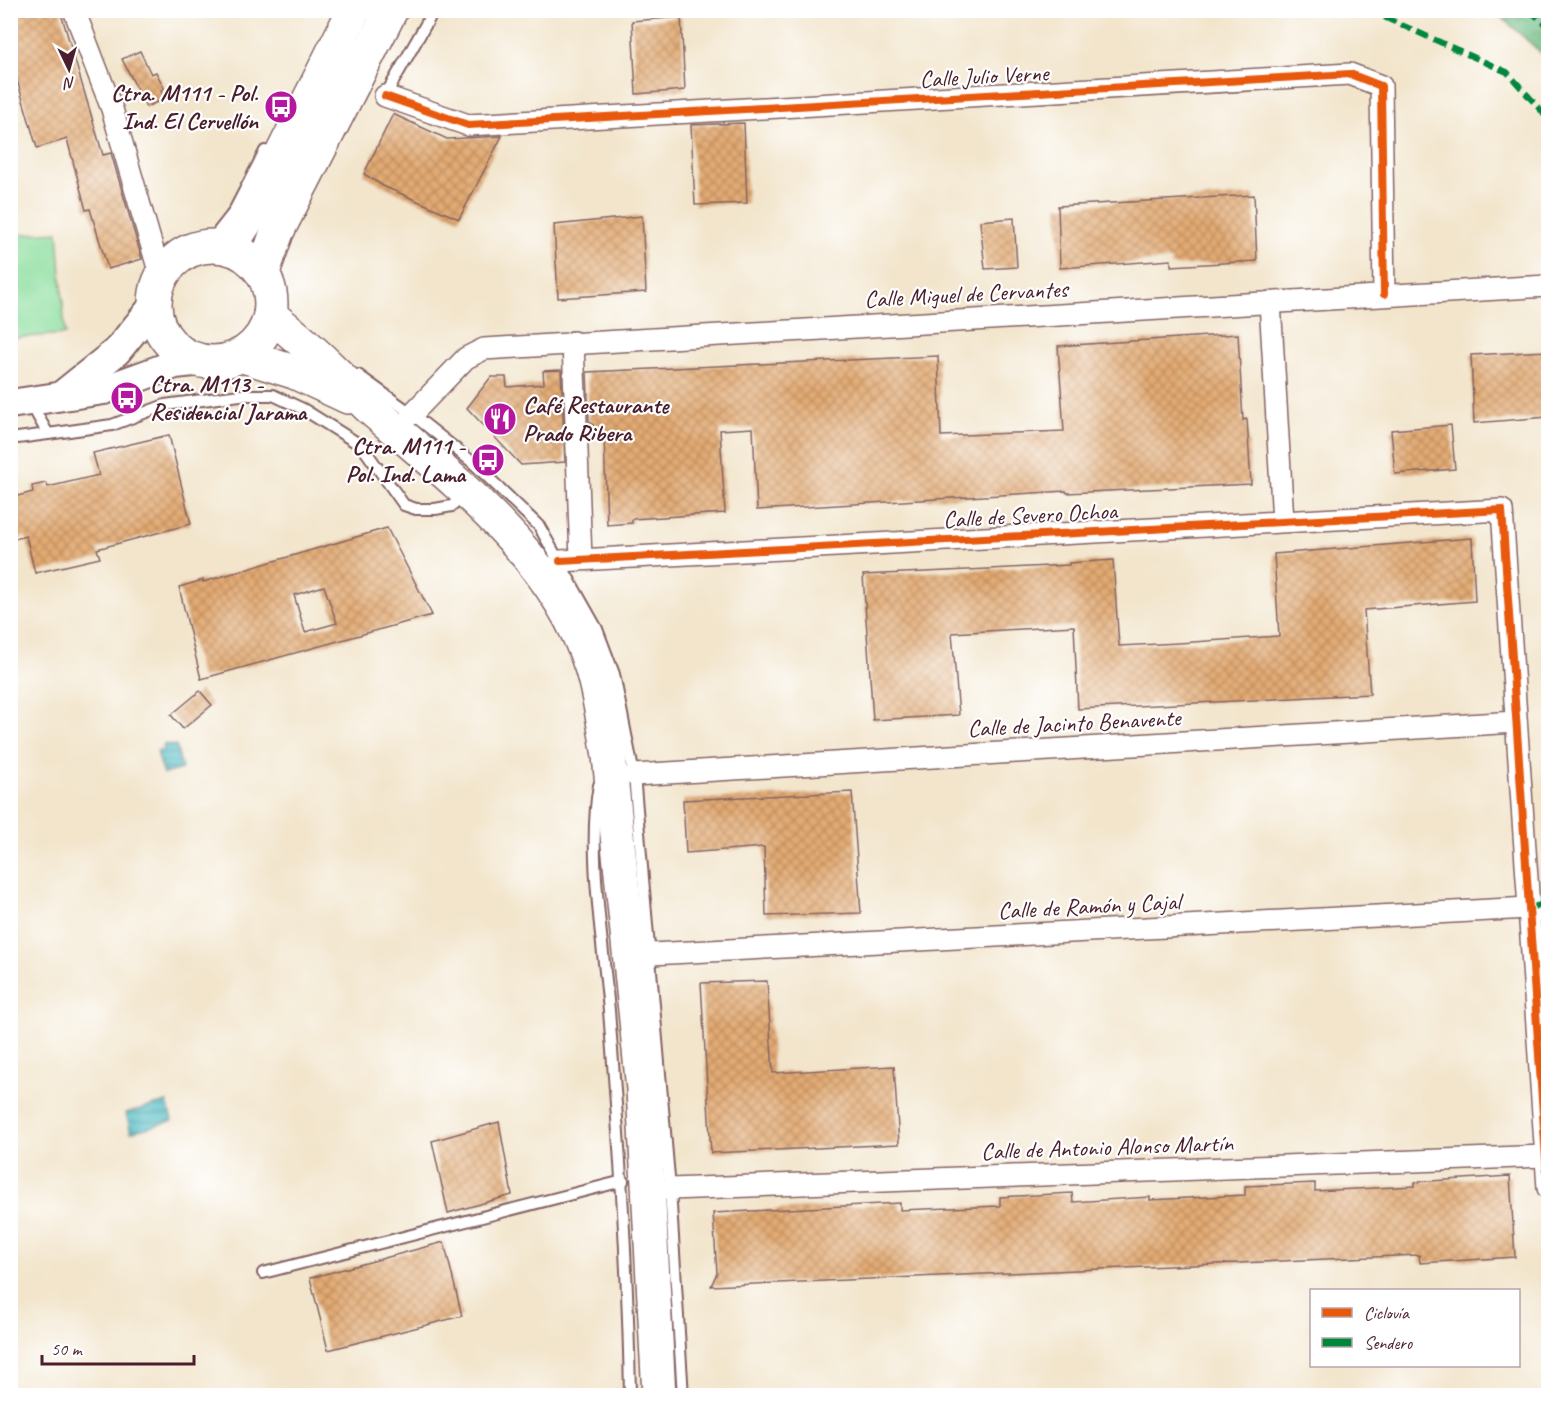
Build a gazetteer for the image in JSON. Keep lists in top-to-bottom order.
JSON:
{
  "streets": {
    "street": [
      "Calle Julio Verne",
      "Calle Miguel de Cervantes",
      "Calle de Severo Ochoa",
      "Calle de Jacinto Benavente",
      "Calle de Ramón y Cajal",
      "Calle de Antonio Alonso Martín"
    ]
  },
  "crossings": [
    ["Calle Julio Verne", "Calle Miguel de Cervantes"],
    ["Calle de Severo Ochoa", "Calle de Jacinto Benavente"]
  ],
  "places": {
    "bus stop": ["Ctra. M111 - Pol. Ind. El Cervellón", "Ctra. M113 - Residencial Jarama", "Ctra. M111 - Pol. Ind. Lama"],
    "restaurant": ["Café Restaurante Prado Ribera"]
  },
  "legend": ["Ciclovía", "Sendero"],
  "scale_bar": "50 m",
  "north": "bottom"
}
